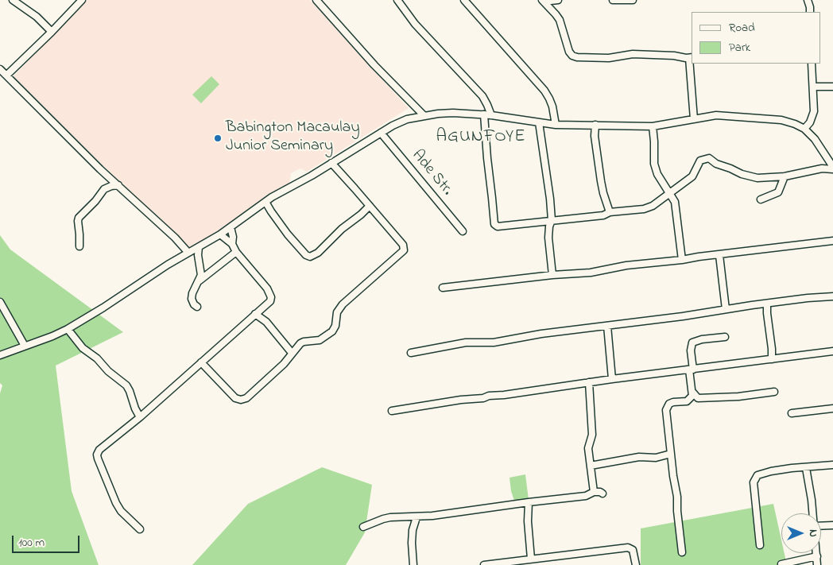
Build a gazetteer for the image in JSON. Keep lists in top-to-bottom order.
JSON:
{
  "streets": {
    "street": ["Ade Str."]
  },
  "districts": ["AGUNFOYE"],
  "places": ["Babington Macaulay Junior Seminary"],
  "legend": ["Road", "Park"],
  "scale_bar": "100 m",
  "north": "right"
}
